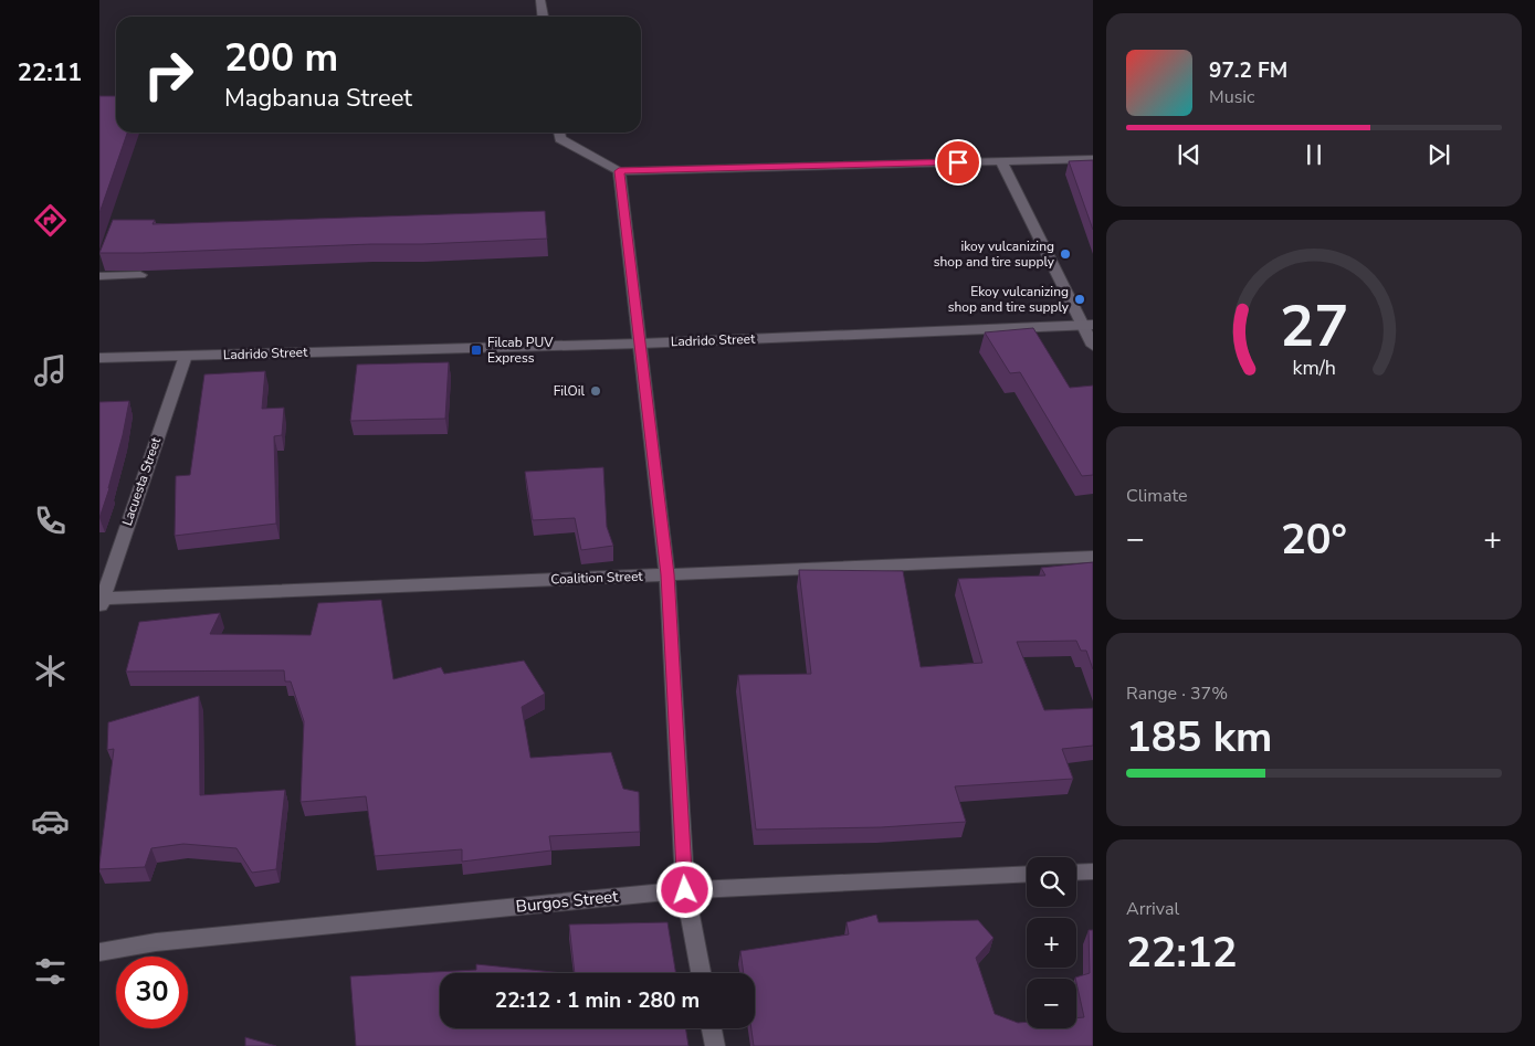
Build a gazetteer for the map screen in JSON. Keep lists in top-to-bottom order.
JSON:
{
  "streets": {
    "street": [
      "Ladrido Street",
      "Lacuesta Street",
      "Coalition Street",
      "Burgos Street"
    ]
  },
  "crossings": [
    ["Ladrido Street", "Lacuesta Street"],
    ["Lacuesta Street", "Coalition Street"]
  ],
  "places": {
    "other": ["ikoy vulcanizing shop and tire supply", "Ekoy vulcanizing shop and tire supply", "FilOil"],
    "transit": ["Filcab PUV Express"]
  },
  "page": {
    "tabs": "22:11",
    "turn": ["200 m", "Magbanua Street"],
    "song": ["97.2 FM", "Music"],
    "tile": [
      "Climate",
      ["Range · 37%", "185 km"],
      ["Arrival", "22:12"]
    ],
    "heat": ["−", "20°", "+"],
    "map_buttons": ["+", "−"],
    "limit": "30",
    "trip": "22:12 · 1 min · 280 m",
    "gauge": ["27", "km/h"]
  }
}
